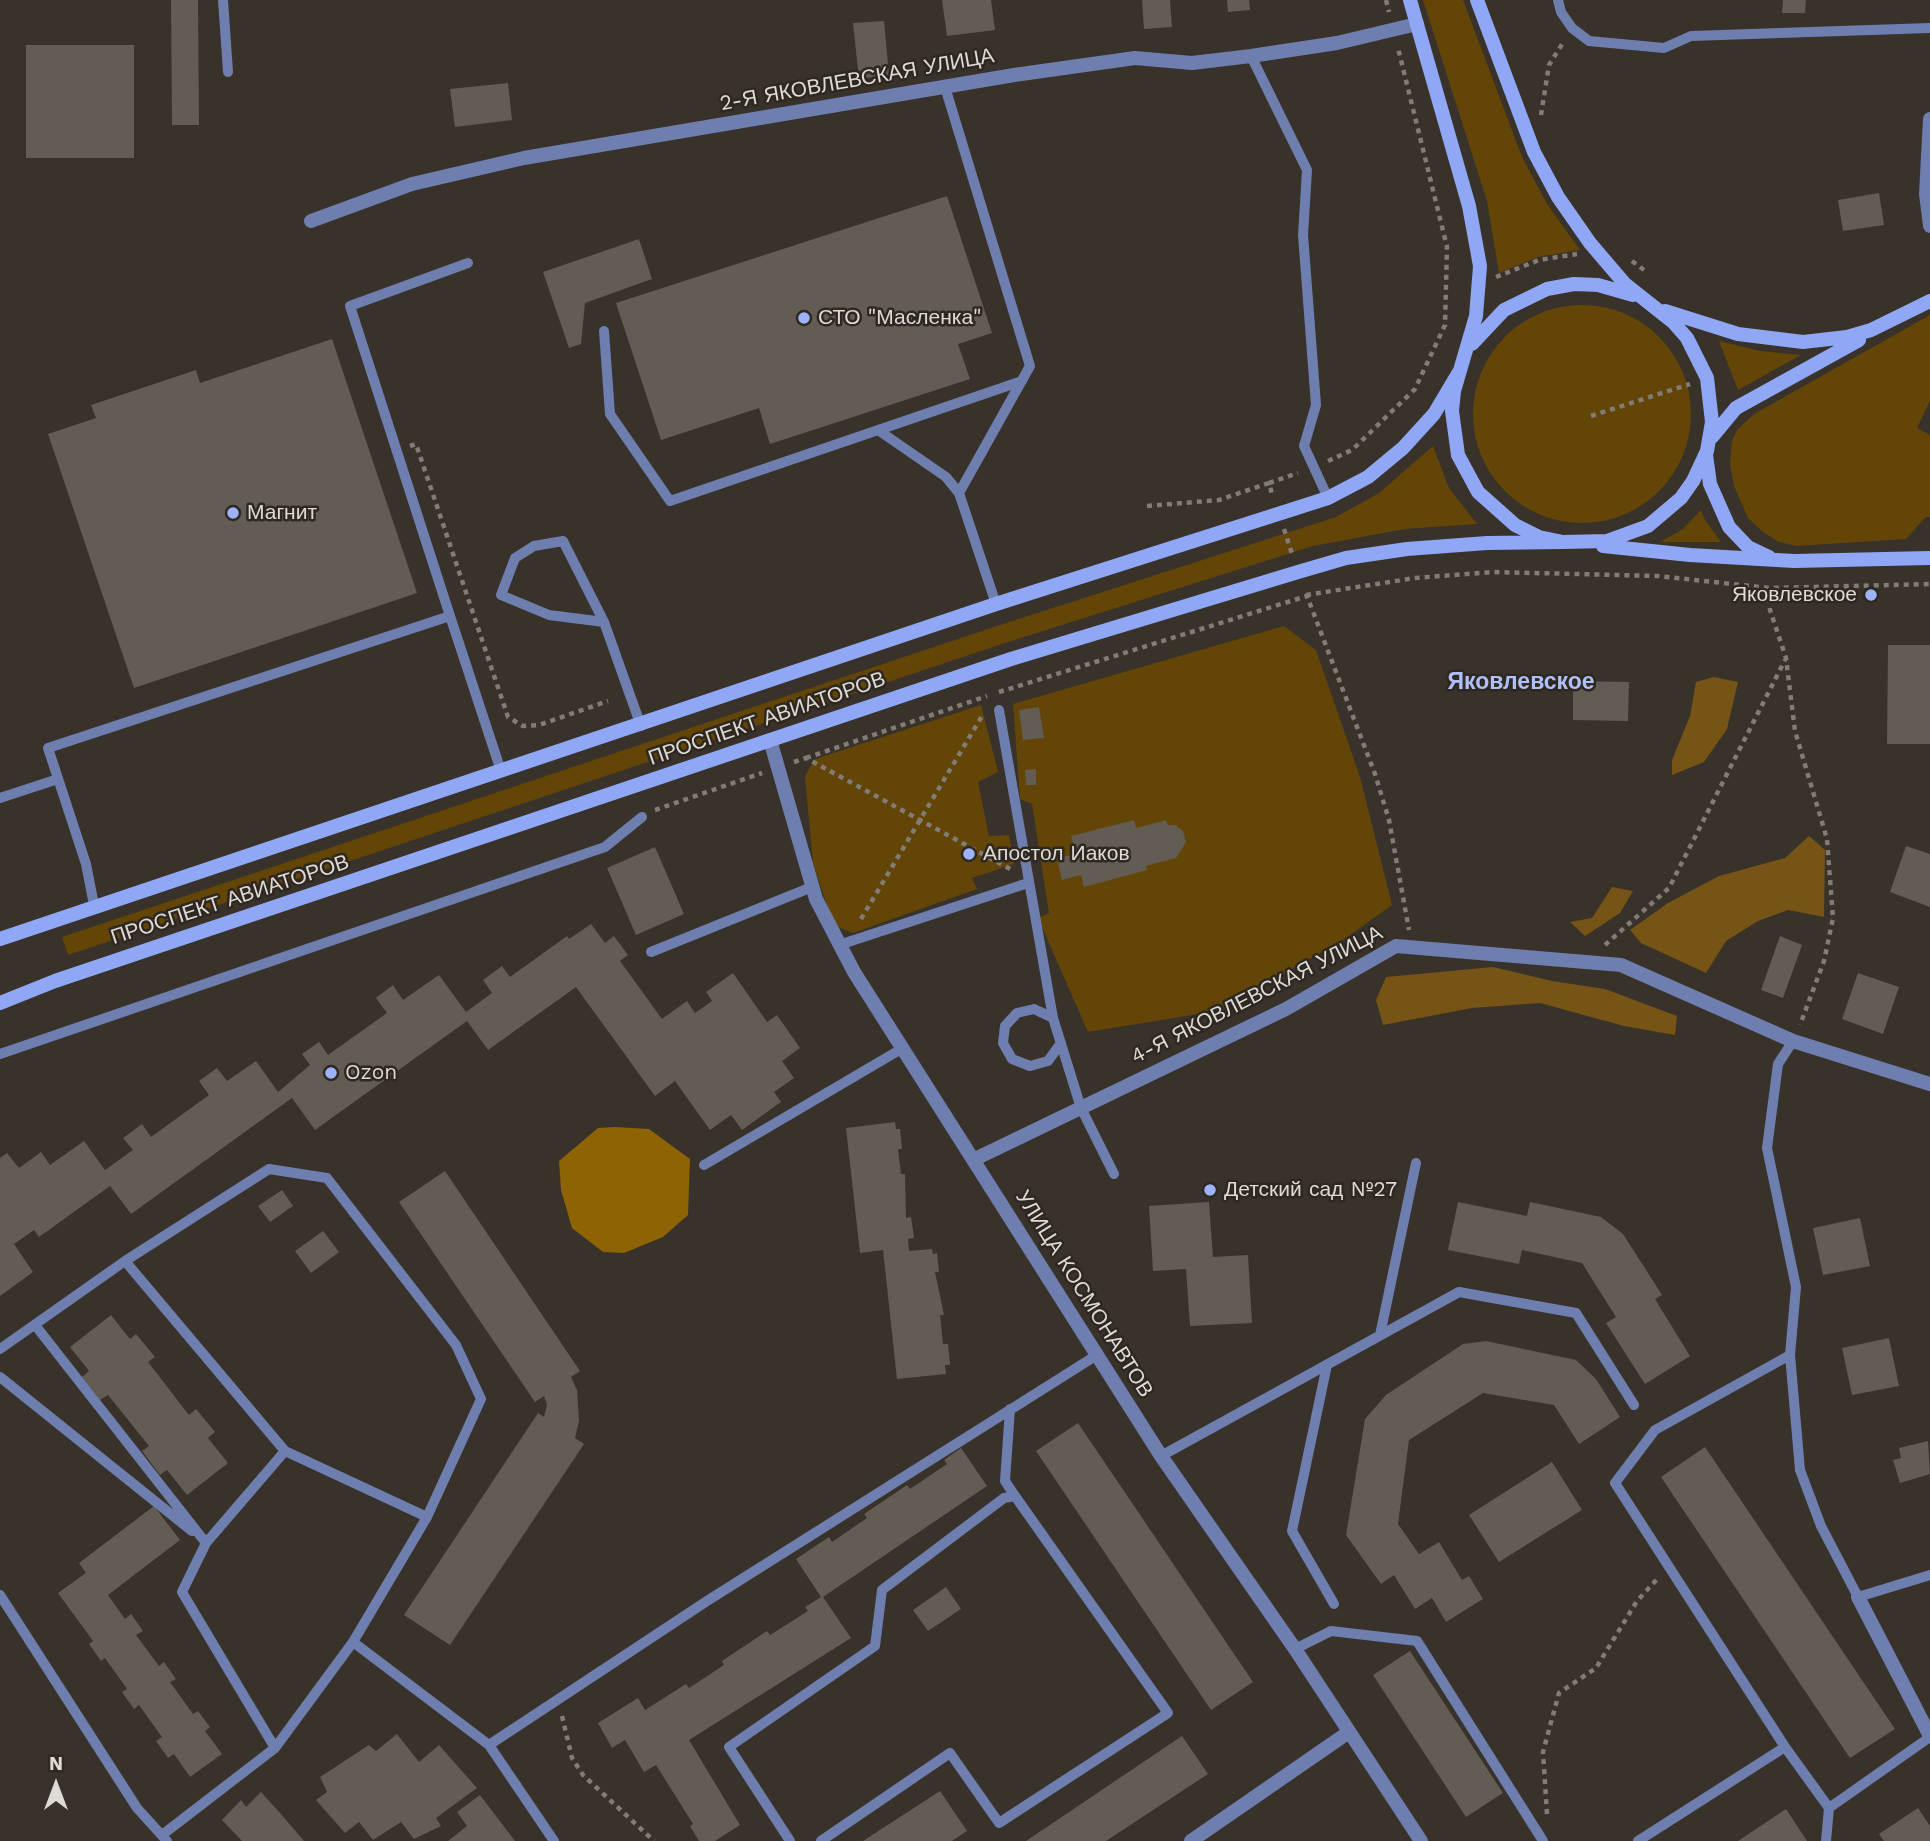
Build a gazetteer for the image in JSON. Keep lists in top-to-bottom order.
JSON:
{
  "streets": {
    "main road": ["ПРОСПЕКТ АВИАТОРОВ"],
    "street": ["2-Я ЯКОВЛЕВСКАЯ УЛИЦА", "4-Я ЯКОВЛЕВСКАЯ УЛИЦА", "УЛИЦА КОСМОНАВТОВ"]
  },
  "crossings": [
    ["ПРОСПЕКТ АВИАТОРОВ", "УЛИЦА КОСМОНАВТОВ"],
    ["4-Я ЯКОВЛЕВСКАЯ УЛИЦА", "УЛИЦА КОСМОНАВТОВ"]
  ],
  "districts": ["Яковлевское"],
  "places": [
    "СТО \"Масленка\"",
    "Магнит",
    "Яковлевское",
    "Апостол Иаков",
    "Ozon",
    "Детский сад №27"
  ],
  "north": "top"
}
